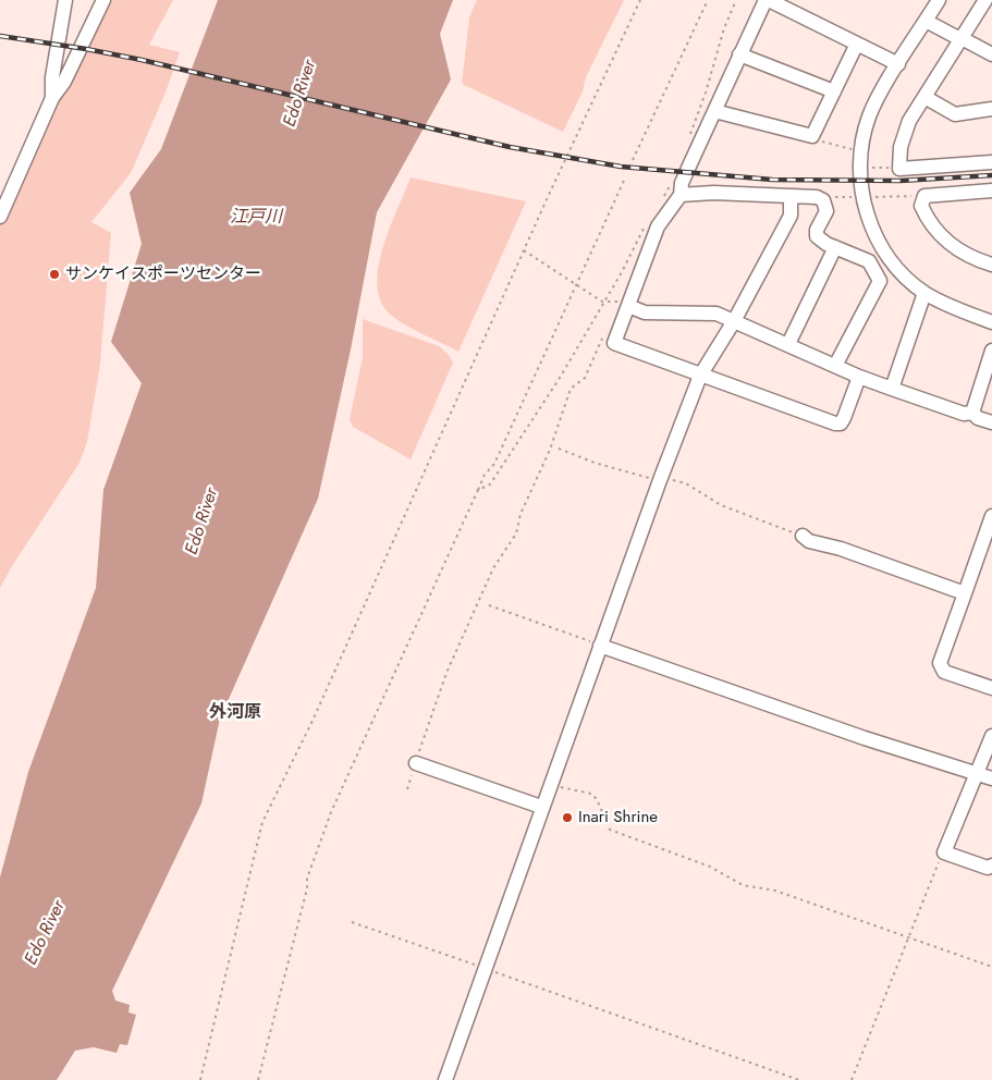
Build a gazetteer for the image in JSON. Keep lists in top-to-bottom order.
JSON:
{
  "districts": ["外河原"],
  "water": ["Edo River", "江戸川"],
  "places": ["サンケイスポーツセンター", "Inari Shrine"]
}
